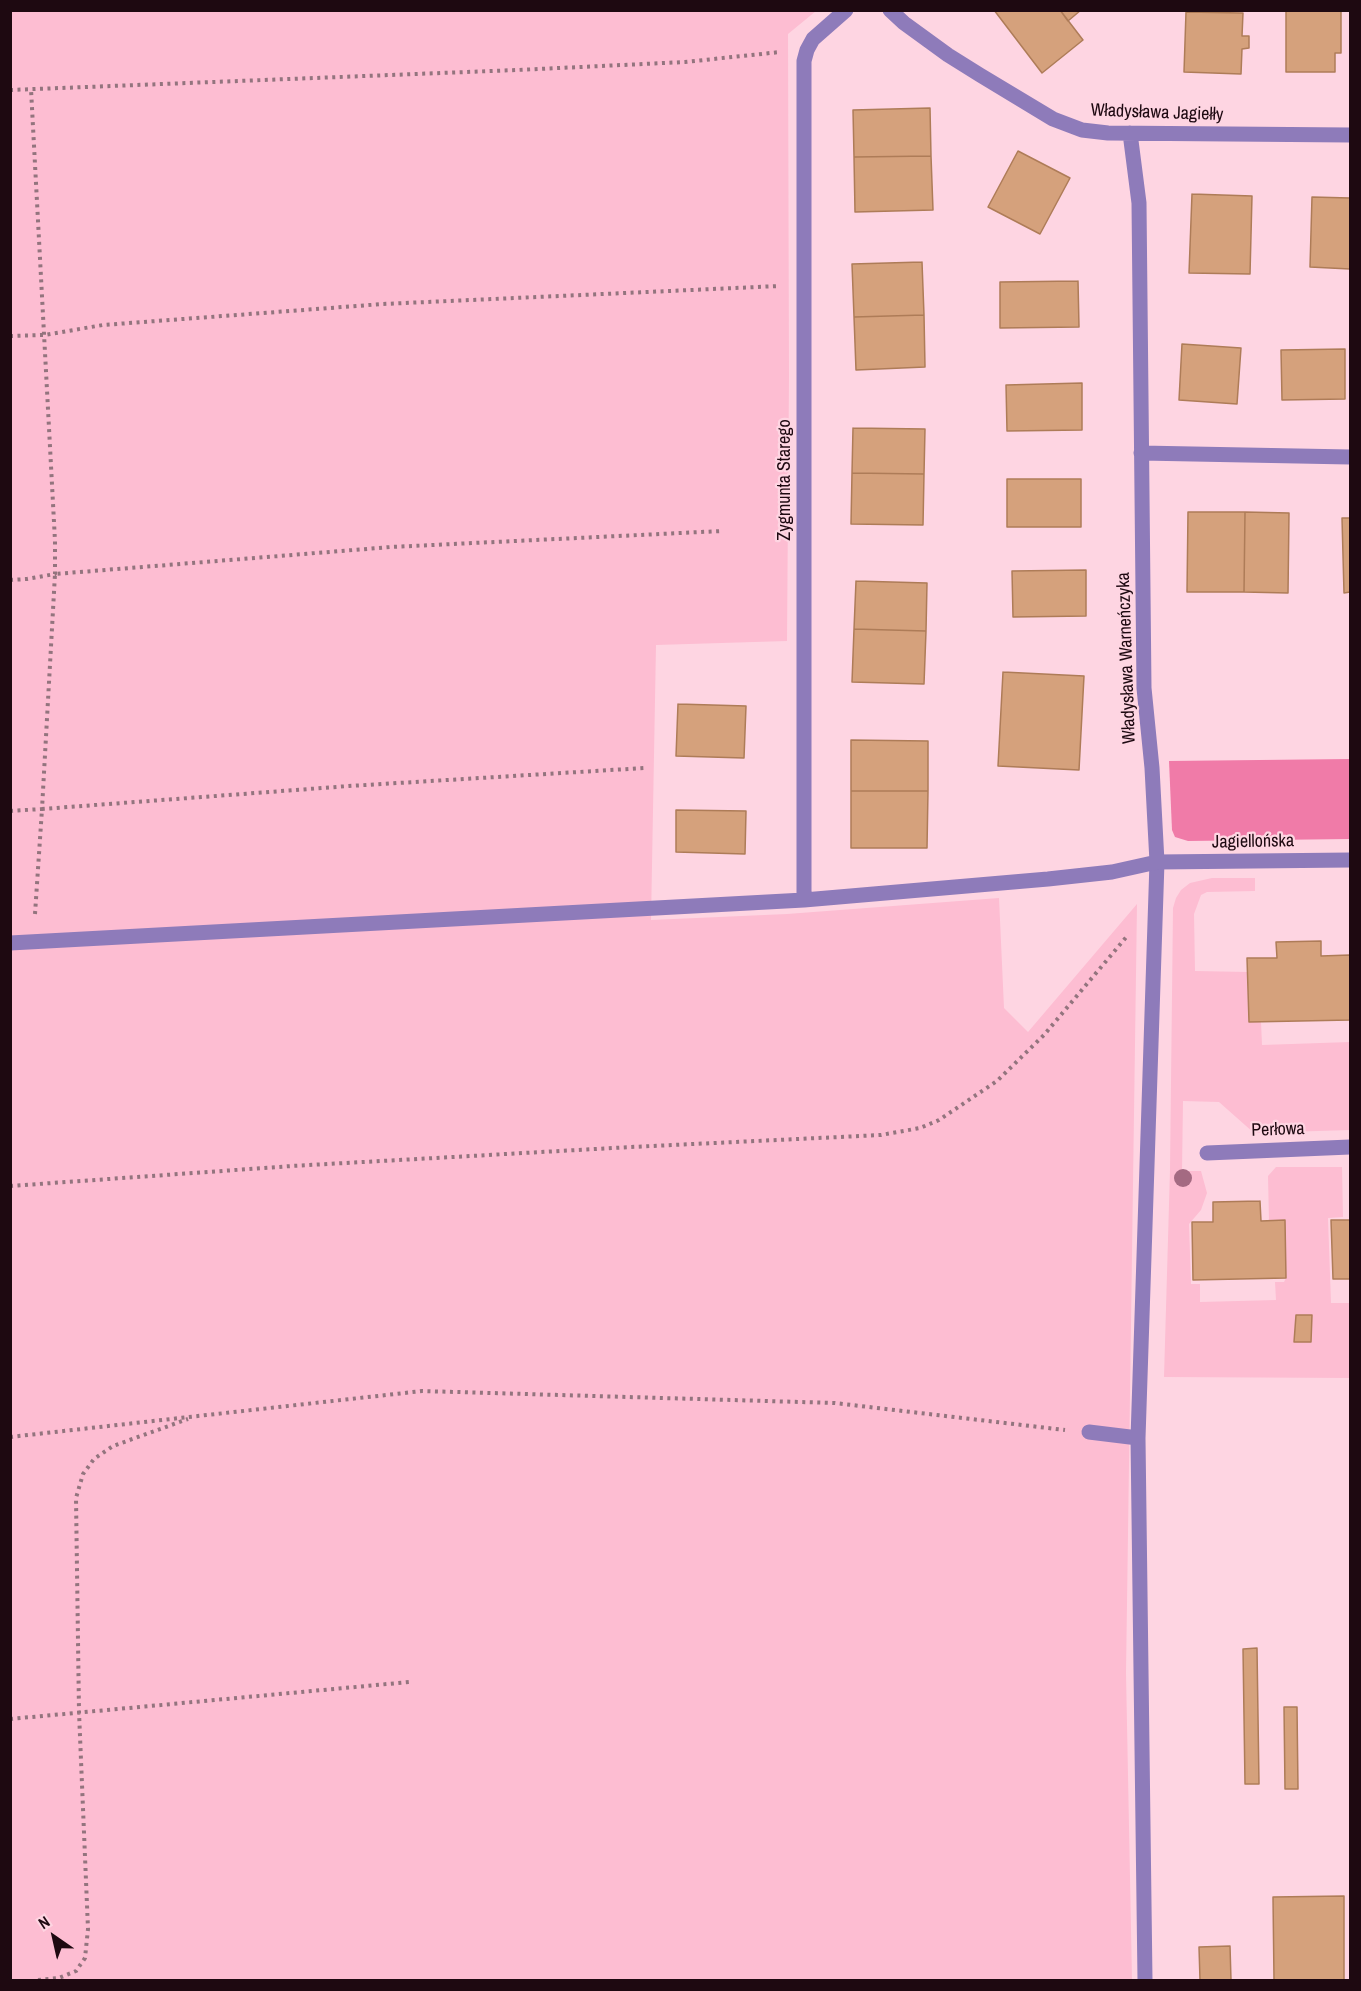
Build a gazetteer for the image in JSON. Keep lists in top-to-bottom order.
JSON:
{
  "streets": {
    "street": [
      "Władysława Jagiełły",
      "Zygmunta Starego",
      "Władysława Warneńczyka",
      "Jagiellońska",
      "Perłowa"
    ]
  },
  "crossings": [
    ["Władysława Jagiełły", "Władysława Warneńczyka"],
    ["Zygmunta Starego", "Jagiellońska"],
    ["Władysława Warneńczyka", "Jagiellońska"]
  ],
  "north": "top left"
}
